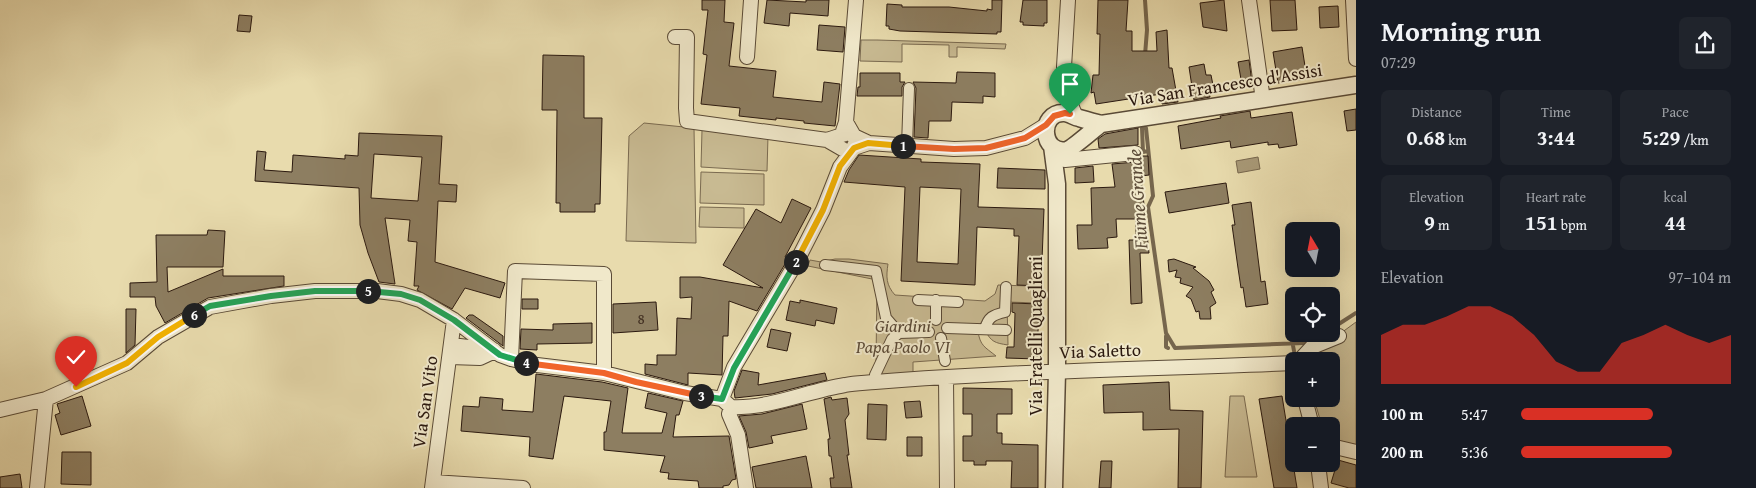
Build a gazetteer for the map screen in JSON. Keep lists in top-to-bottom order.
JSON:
{
  "streets": {
    "street": [
      "Via San Francesco d'Assisi",
      "Via Fratelli Quaglieni",
      "Via Saletto",
      "Via San Vito"
    ]
  },
  "crossings": [
    ["Via San Francesco d'Assisi", "Via Fratelli Quaglieni"],
    ["Via Fratelli Quaglieni", "Via Saletto"],
    ["Via Saletto", "Via San Vito"]
  ],
  "water": ["Fiume Grande"],
  "parks": ["Giardini Papa Paolo VI"],
  "house_numbers": ["8"],
  "north": "top",
  "page": {
    "heading": ["Morning run", "07:29"],
    "stats": [
      ["Distance", "0.68 km"],
      ["Time", "3:44"],
      ["Pace", "5:29 /km"],
      ["Elevation", "9 m"],
      ["Heart rate", "151 bpm"],
      ["kcal", "44"]
    ],
    "pins": [
      "1",
      "2",
      "5",
      "6",
      "4",
      "3"
    ],
    "map_buttons": ["+", "−"],
    "chart": ["Elevation", "97–104 m"],
    "list": [
      {
        "name": "100 m",
        "note": "5:47"
      },
      {
        "name": "200 m",
        "note": "5:36"
      }
    ]
  }
}
